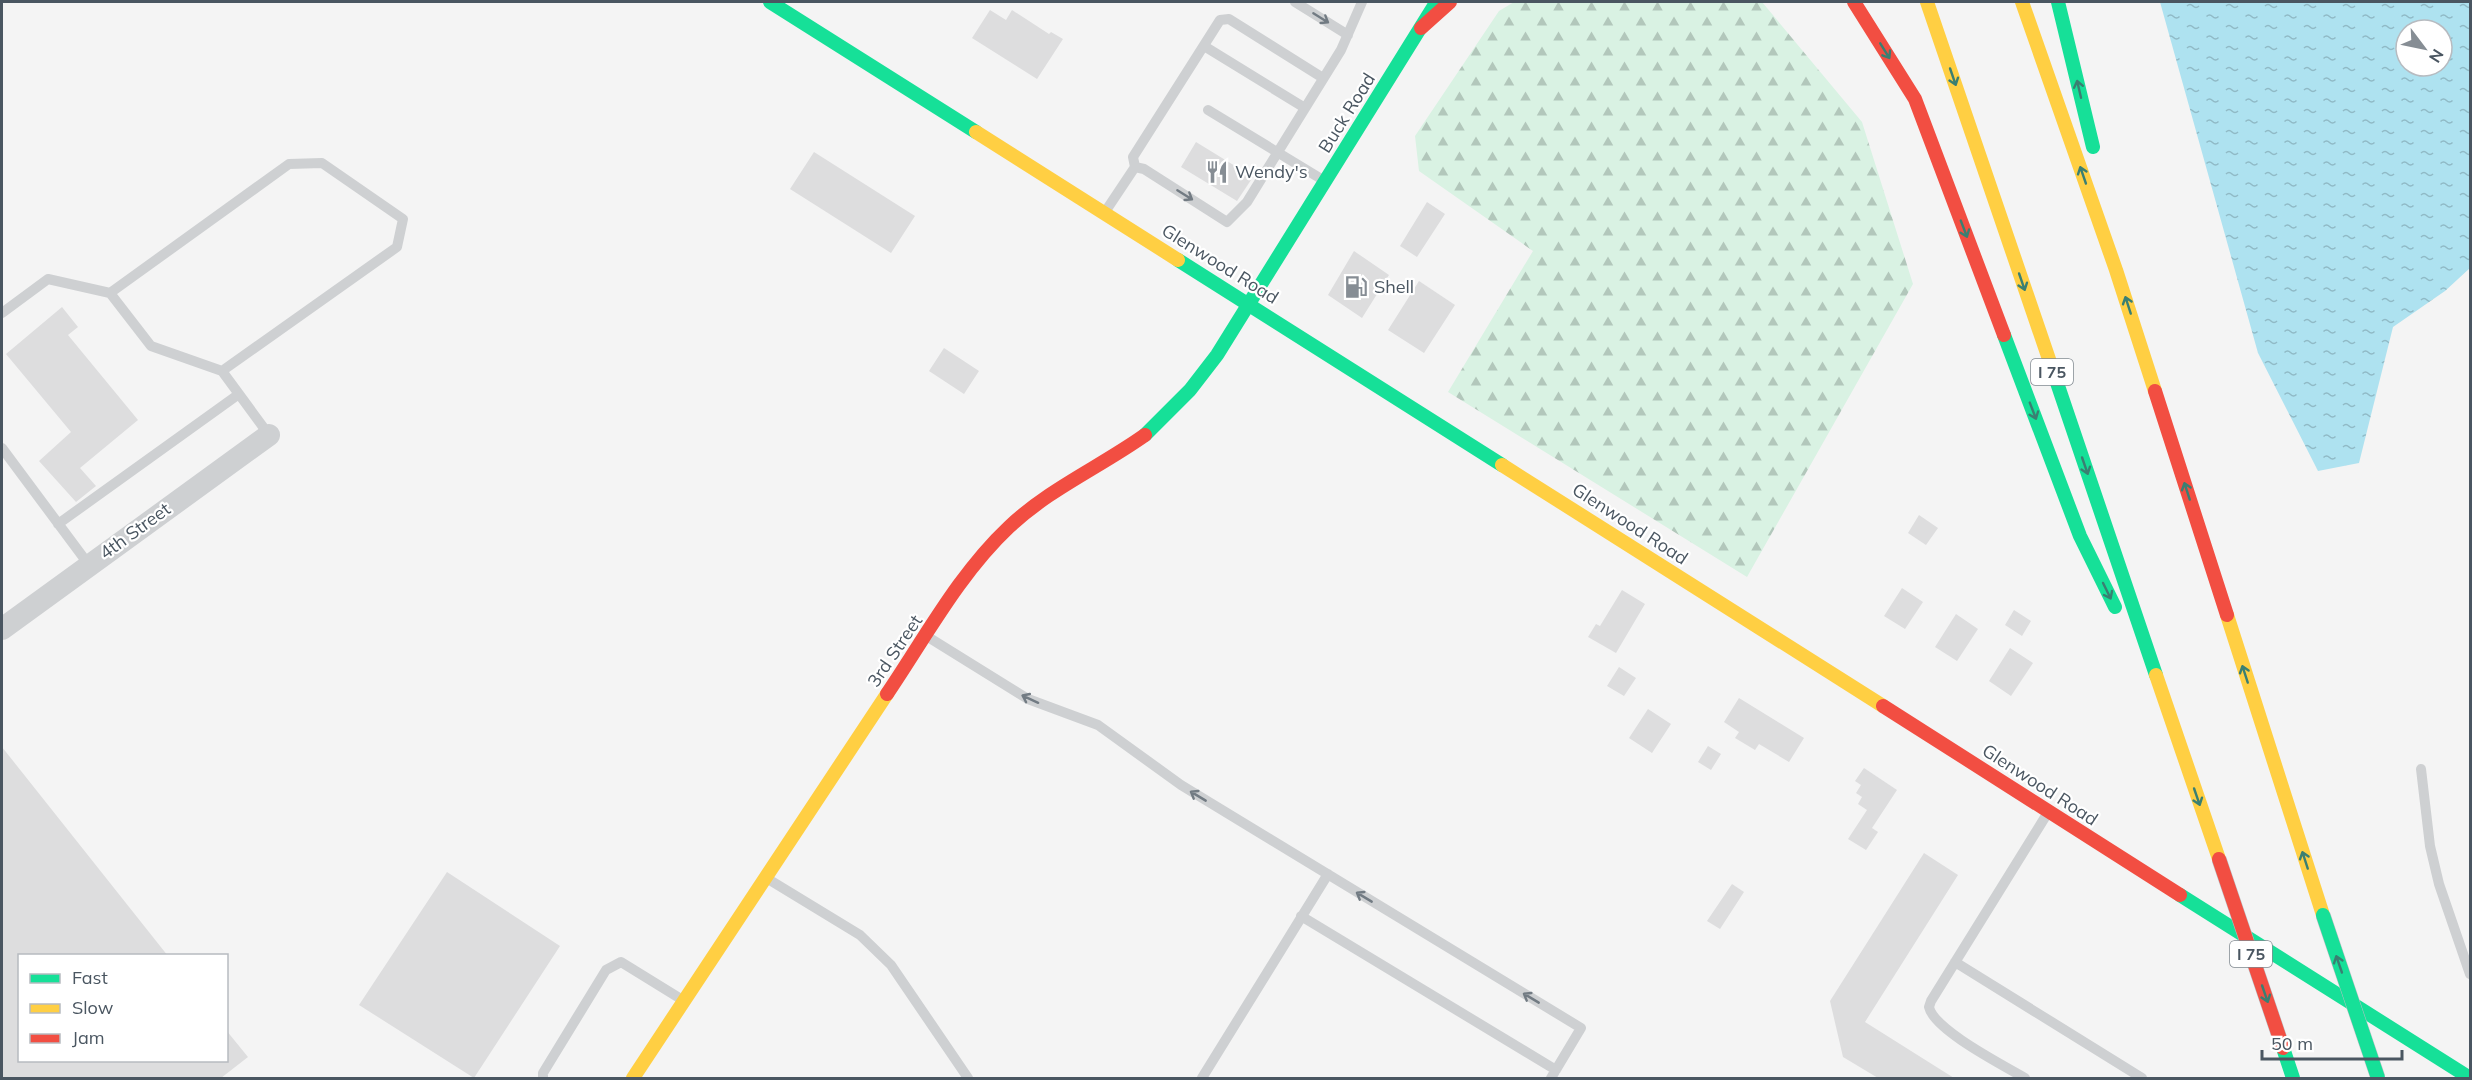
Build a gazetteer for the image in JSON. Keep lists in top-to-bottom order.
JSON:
{
  "streets": {
    "main road": [
      "Buck Road",
      "Glenwood Road",
      "I 75",
      "3rd Street"
    ],
    "street": ["4th Street"]
  },
  "crossings": [
    ["Buck Road", "Glenwood Road"],
    ["Buck Road", "3rd Street"],
    ["Glenwood Road", "3rd Street"]
  ],
  "places": {
    "restaurant": ["Wendy's"],
    "fuel station": ["Shell"]
  },
  "legend": ["Fast", "Slow", "Jam"],
  "scale_bar": "50 m",
  "north": "bottom right"
}
